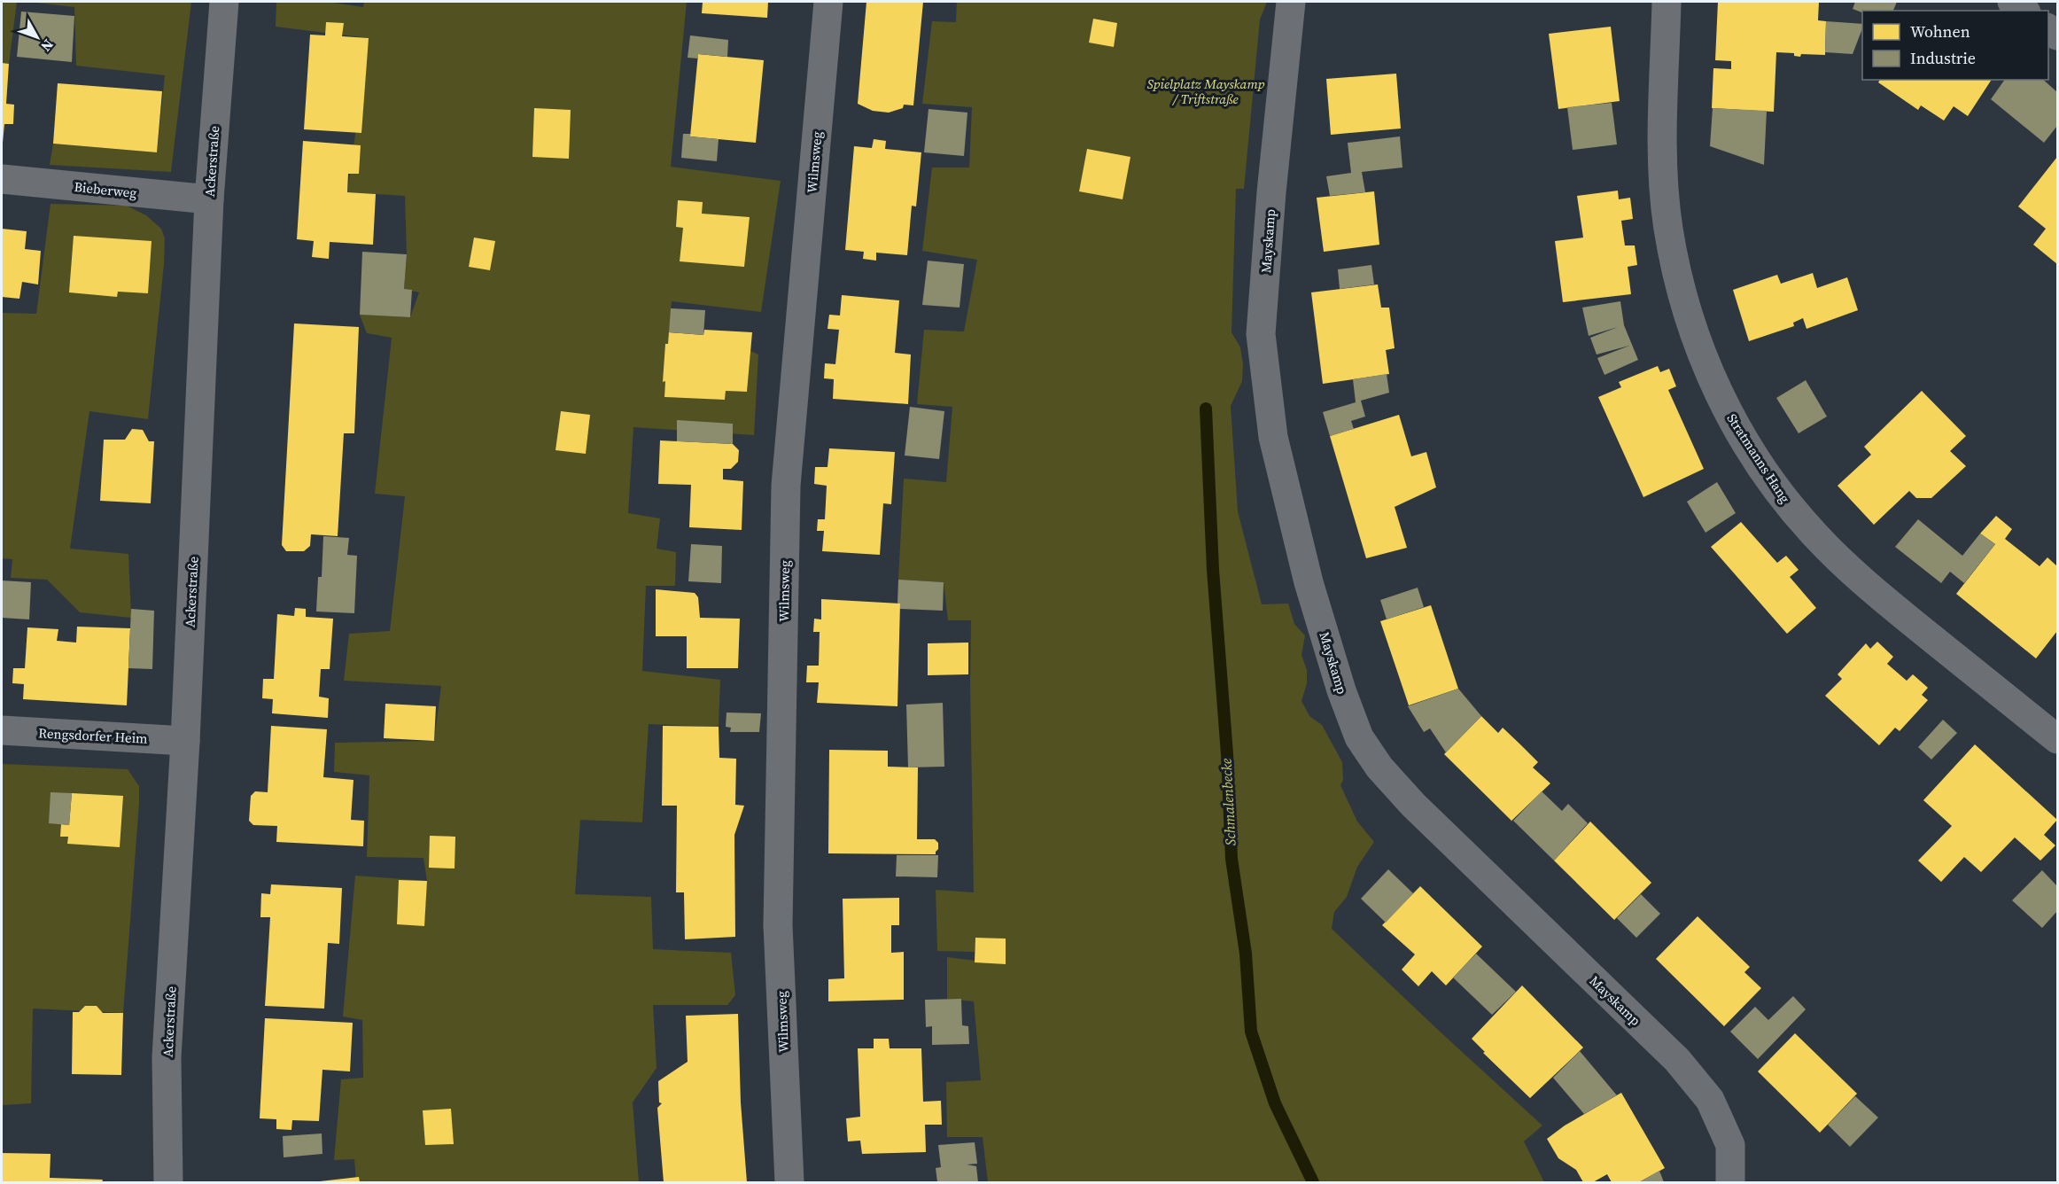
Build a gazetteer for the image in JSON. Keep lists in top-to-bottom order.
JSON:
{
  "streets": {
    "street": [
      "Ackerstraße",
      "Wilmsweg",
      "Bieberweg",
      "Mayskamp",
      "Stratmanns Hang",
      "Rengsdorfer Heim"
    ]
  },
  "crossings": [
    ["Ackerstraße", "Bieberweg"],
    ["Ackerstraße", "Rengsdorfer Heim"]
  ],
  "water": ["Schmalenbecke"],
  "parks": ["Spielplatz Mayskamp / Triftstraße"],
  "legend": ["Wohnen", "Industrie"],
  "north": "bottom right"
}
